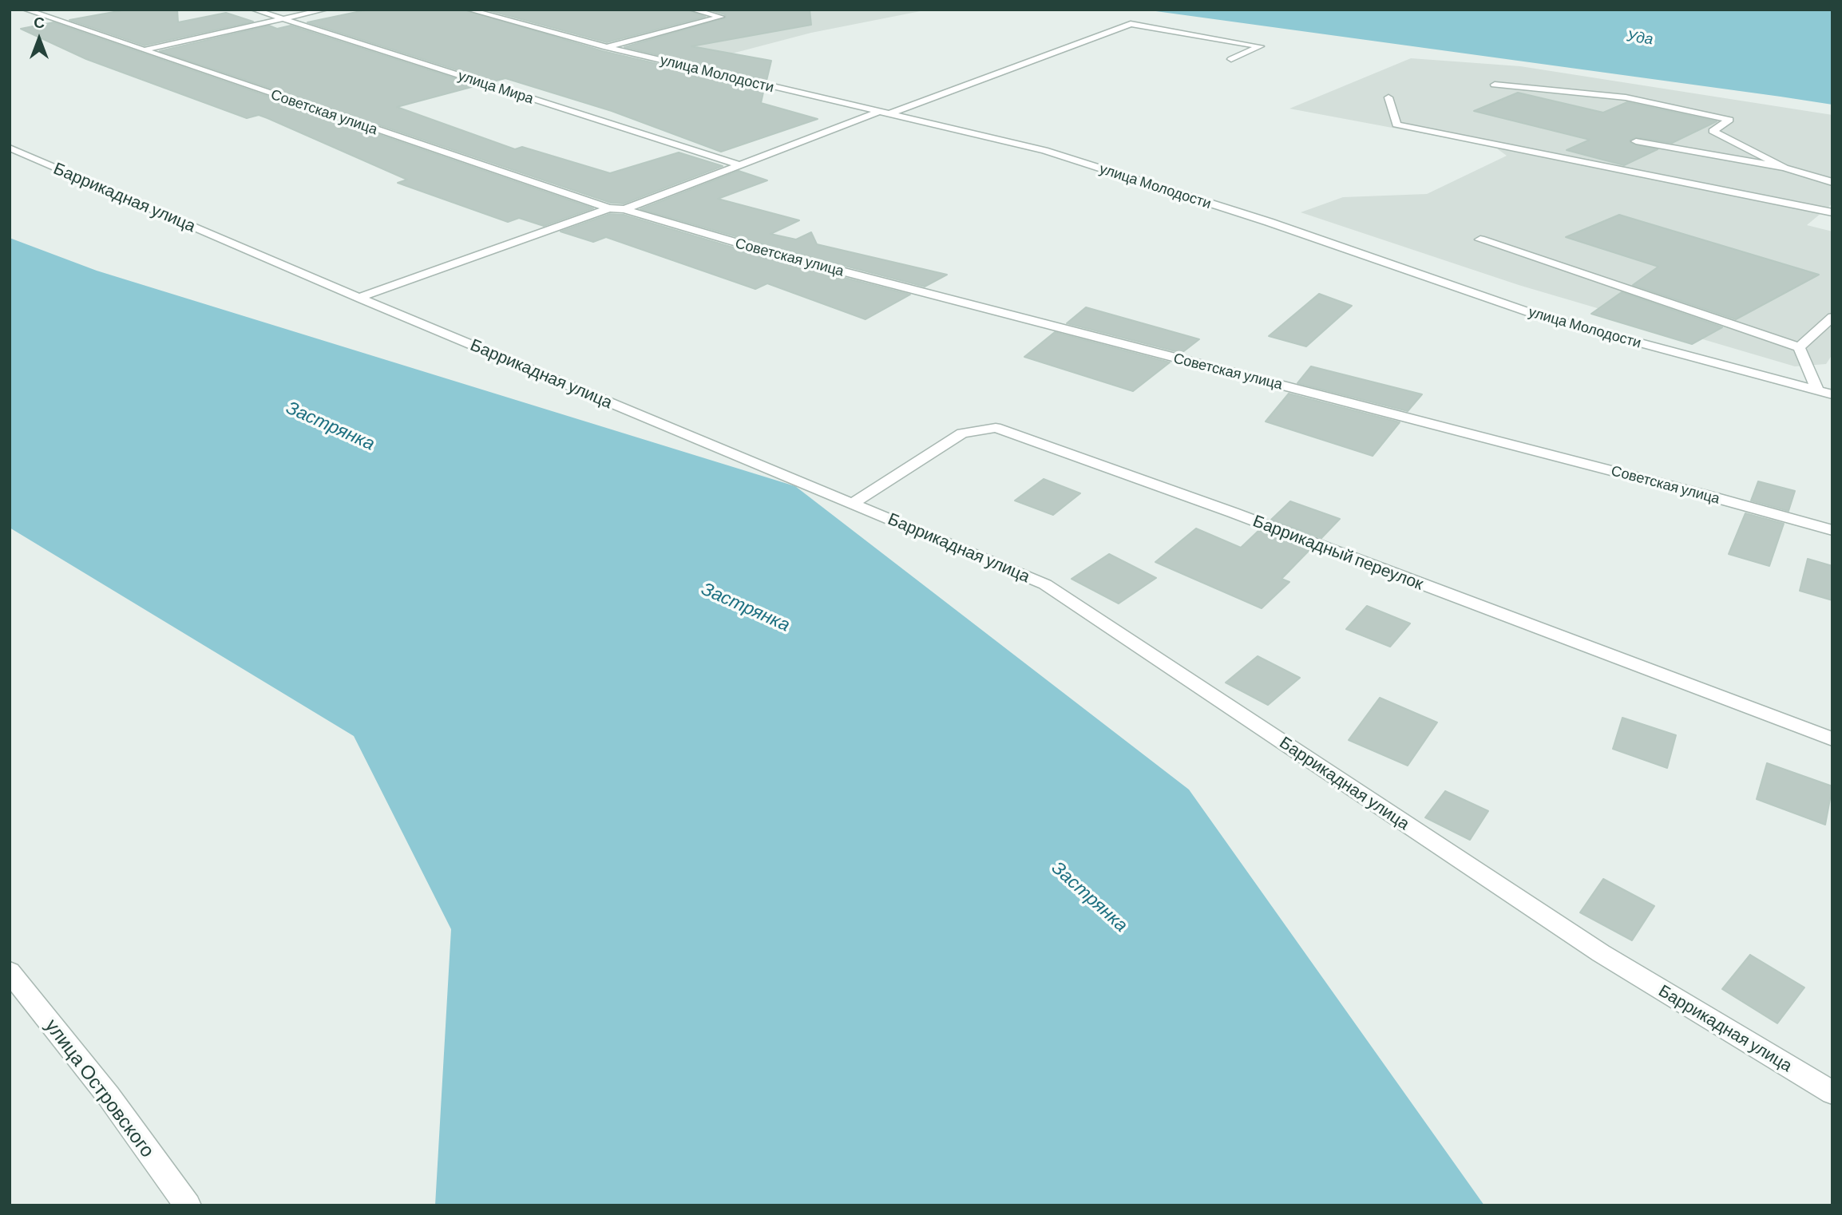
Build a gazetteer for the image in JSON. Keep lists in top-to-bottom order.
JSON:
{
  "streets": {
    "street": [
      "улица Молодости",
      "улица Мира",
      "Советская улица",
      "Баррикадная улица",
      "Баррикадный переулок",
      "улица Островского"
    ]
  },
  "crossings": [
    ["улица Молодости", "Советская улица"],
    ["улица Мира", "Советская улица"],
    ["Баррикадная улица", "Баррикадный переулок"]
  ],
  "water": ["Уда", "Застрянка"],
  "north": "top"
}
